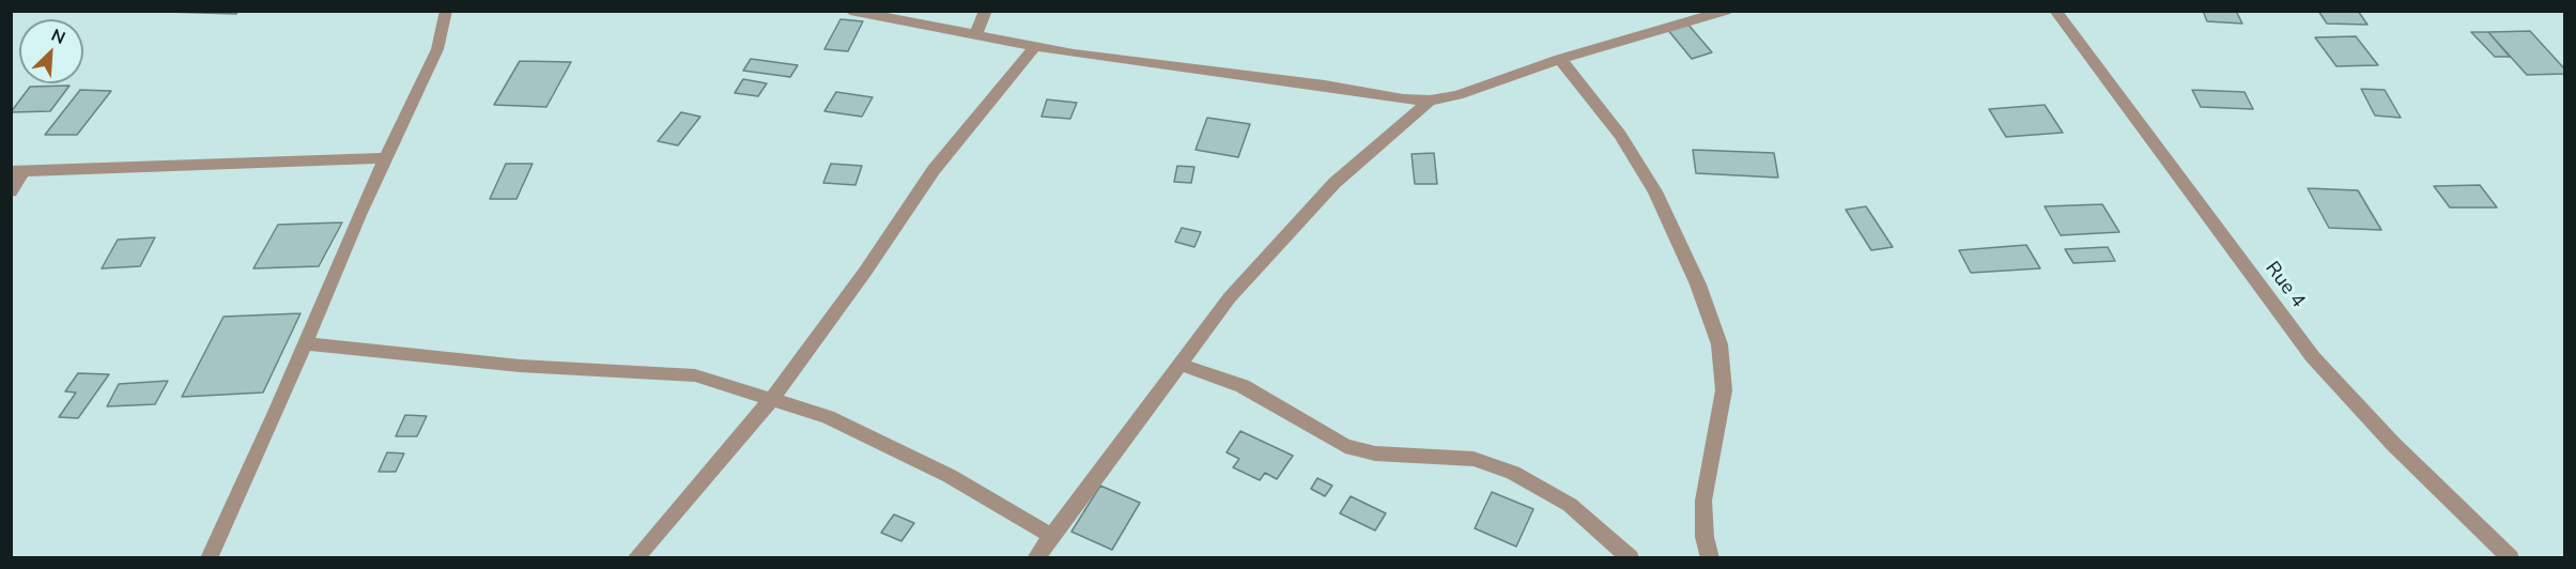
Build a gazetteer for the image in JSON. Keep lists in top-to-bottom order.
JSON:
{
  "streets": {
    "street": ["Rue 4"]
  },
  "north": "top right"
}
